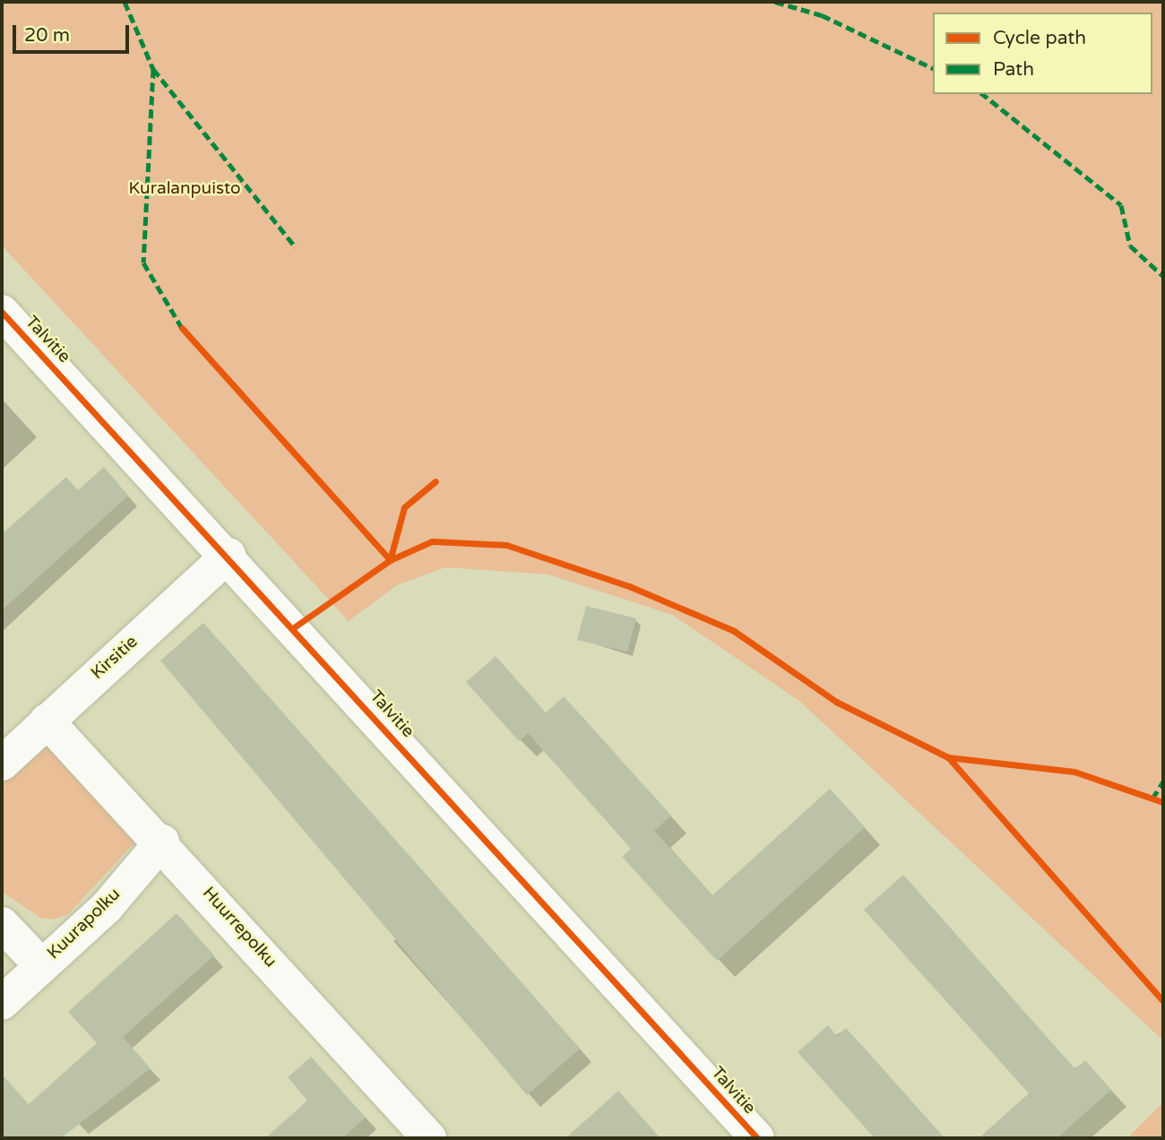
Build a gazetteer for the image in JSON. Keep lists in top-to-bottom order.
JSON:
{
  "streets": {
    "street": [
      "Talvitie",
      "Kirsitie",
      "Kuurapolku",
      "Huurrepolku"
    ]
  },
  "crossings": [
    ["Talvitie", "Kirsitie"],
    ["Kirsitie", "Huurrepolku"],
    ["Kuurapolku", "Huurrepolku"]
  ],
  "parks": ["Kuralanpuisto"],
  "legend": ["Cycle path", "Path"],
  "scale_bar": "20 m"
}
